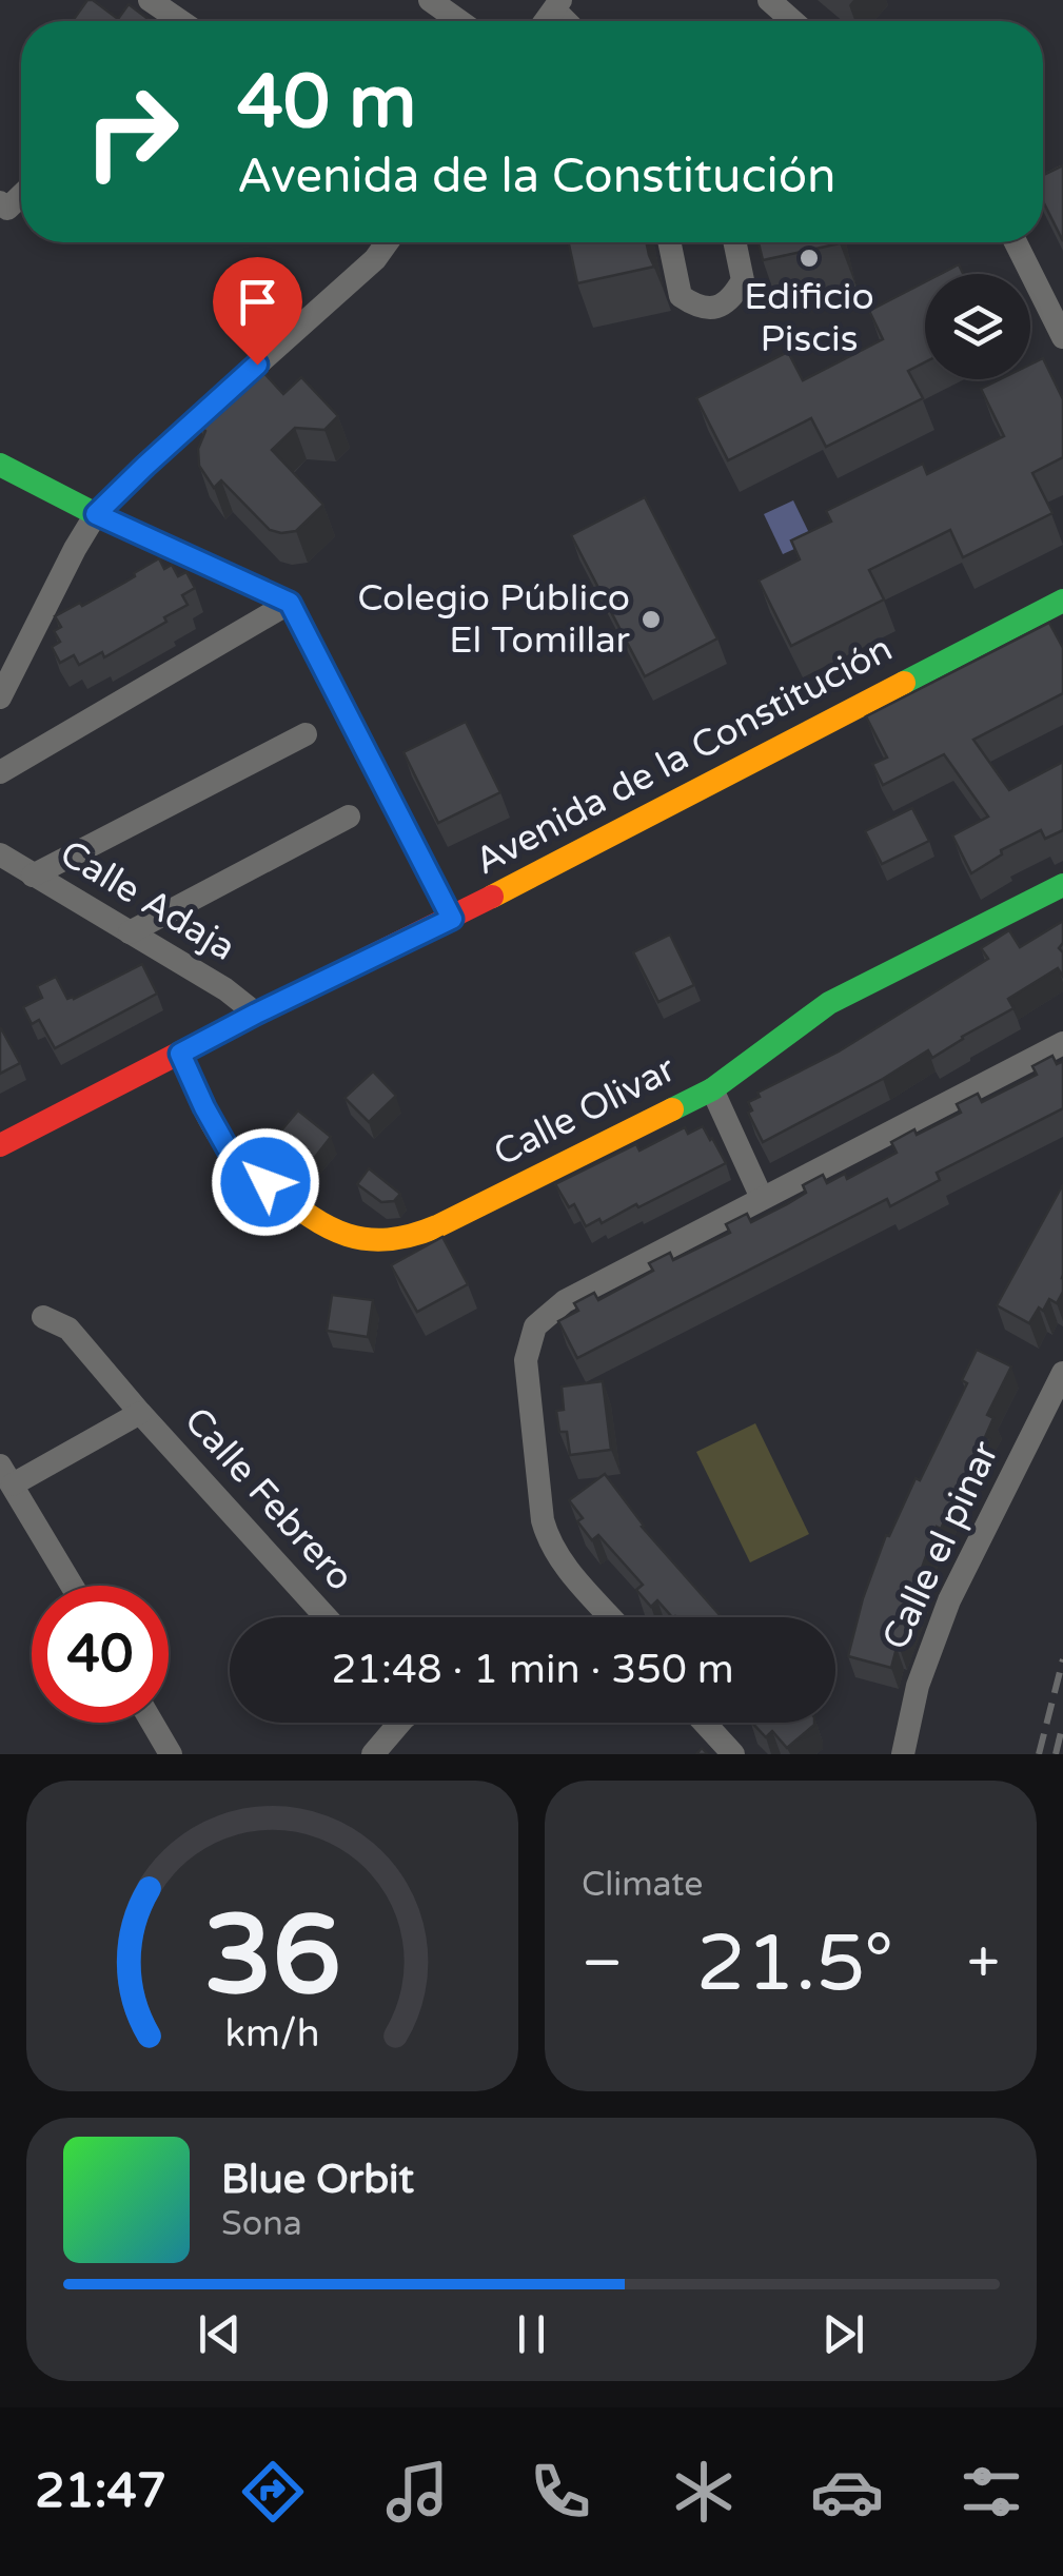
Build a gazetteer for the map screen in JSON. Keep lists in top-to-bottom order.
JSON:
{
  "streets": {
    "street": [
      "Avenida de la Constitución",
      "Calle Adaja",
      "Calle Olivar",
      "Calle Febrero",
      "Calle el pinar"
    ]
  },
  "crossings": [
    ["Avenida de la Constitución", "Calle Adaja"],
    ["Avenida de la Constitución", "Calle Olivar"]
  ],
  "places": ["Edificio Piscis", "Colegio Público El Tomillar"],
  "page": {
    "turn": ["40 m", "Avenida de la Constitución"],
    "limit": "40",
    "trip": "21:48 · 1 min · 350 m",
    "tile": "Climate",
    "heat": ["−", "21.5°", "+"],
    "song": ["Blue Orbit", "Sona"],
    "tabs": "21:47",
    "gauge": ["36", "km/h"]
  }
}
